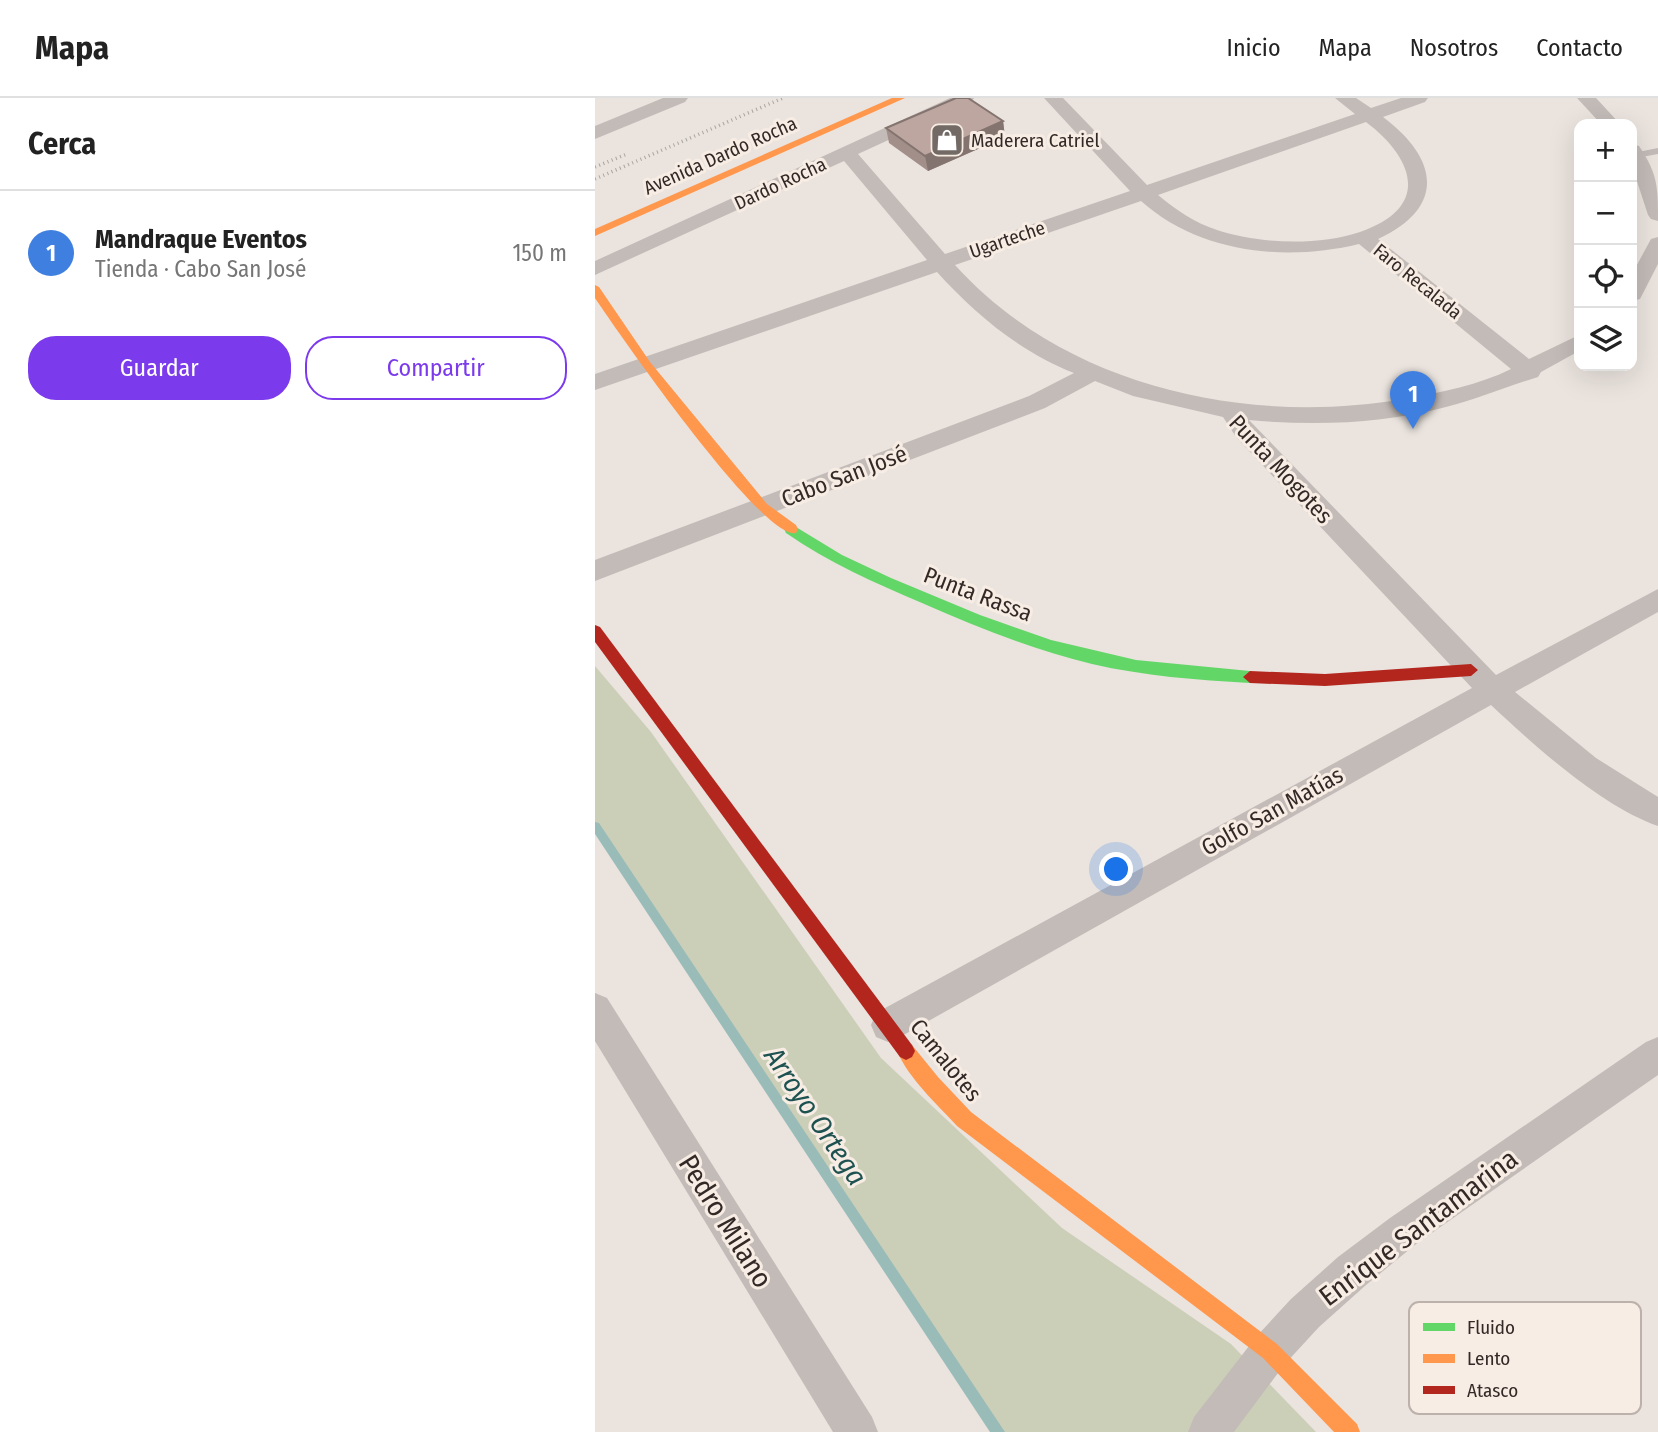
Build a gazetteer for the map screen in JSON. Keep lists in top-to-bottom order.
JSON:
{
  "streets": {
    "street": [
      "Avenida Dardo Rocha",
      "Dardo Rocha",
      "Ugarteche",
      "Faro Recalada",
      "Punta Mogotes",
      "Cabo San José",
      "Punta Rassa",
      "Golfo San Matías",
      "Camalotes",
      "Pedro Milano",
      "Enrique Santamarina"
    ]
  },
  "crossings": [
    ["Dardo Rocha", "Punta Mogotes"],
    ["Ugarteche", "Faro Recalada"],
    ["Ugarteche", "Punta Mogotes"],
    ["Ugarteche", "Punta Rassa"],
    ["Punta Mogotes", "Cabo San José"],
    ["Punta Mogotes", "Punta Rassa"],
    ["Punta Mogotes", "Golfo San Matías"],
    ["Cabo San José", "Punta Rassa"],
    ["Punta Rassa", "Golfo San Matías"],
    ["Golfo San Matías", "Camalotes"],
    ["Camalotes", "Enrique Santamarina"]
  ],
  "water": ["Arroyo Ortega"],
  "places": {
    "shop": ["Maderera Catriel"]
  },
  "legend": ["Fluido", "Lento", "Atasco"],
  "page": {
    "header": "Mapa",
    "nav": [
      "Inicio",
      "Mapa",
      "Nosotros",
      "Contacto"
    ],
    "heading": "Cerca",
    "map_buttons": ["+", "−"],
    "list": [
      {
        "mark": "1",
        "name": "Mandraque Eventos",
        "note": "Tienda · Cabo San José",
        "value": "150 m"
      }
    ],
    "buttons": ["Guardar", "Compartir"],
    "pins": "1"
  }
}
